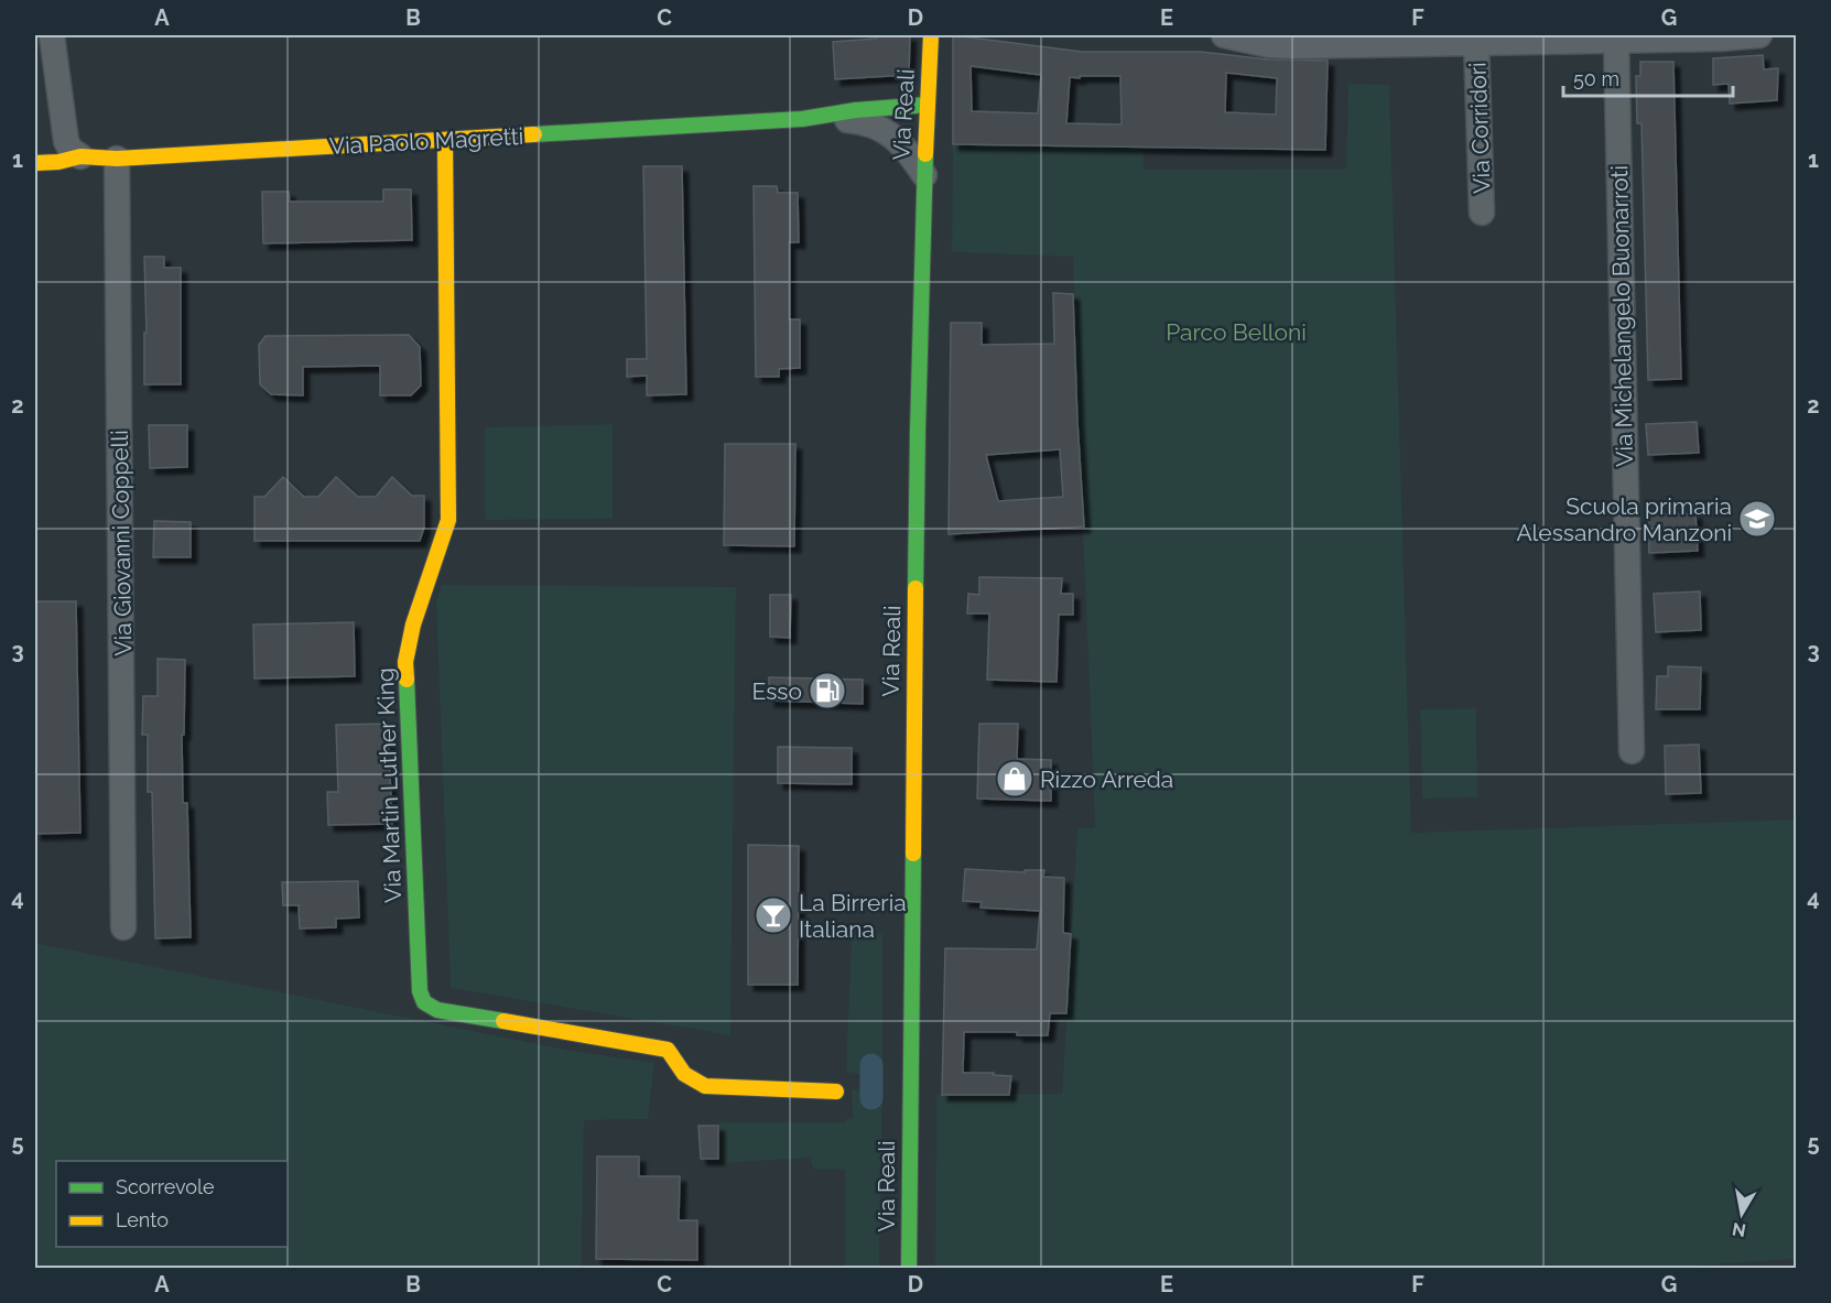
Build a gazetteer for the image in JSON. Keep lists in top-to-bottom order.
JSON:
{
  "streets": {
    "street": [
      "Via Reali",
      "Via Corridori",
      "Via Paolo Magretti",
      "Via Michelangelo Buonarroti",
      "Via Giovanni Coppelli",
      "Via Martin Luther King"
    ]
  },
  "crossings": [
    ["Via Reali", "Via Paolo Magretti"],
    ["Via Corridori", "Via Michelangelo Buonarroti"],
    ["Via Paolo Magretti", "Via Giovanni Coppelli"],
    ["Via Paolo Magretti", "Via Martin Luther King"]
  ],
  "parks": ["Parco Belloni"],
  "places": {
    "school or university": ["Scuola primaria Alessandro Manzoni"],
    "fuel station": ["Esso"],
    "shop": ["Rizzo Arreda"],
    "bar": ["La Birreria Italiana"]
  },
  "legend": ["Scorrevole", "Lento"],
  "scale_bar": "50 m",
  "north": "bottom",
  "grid": {
    "columns": [
      "A",
      "B",
      "C",
      "D",
      "E",
      "F",
      "G"
    ],
    "rows": [
      "1",
      "2",
      "3",
      "4",
      "5"
    ]
  }
}
